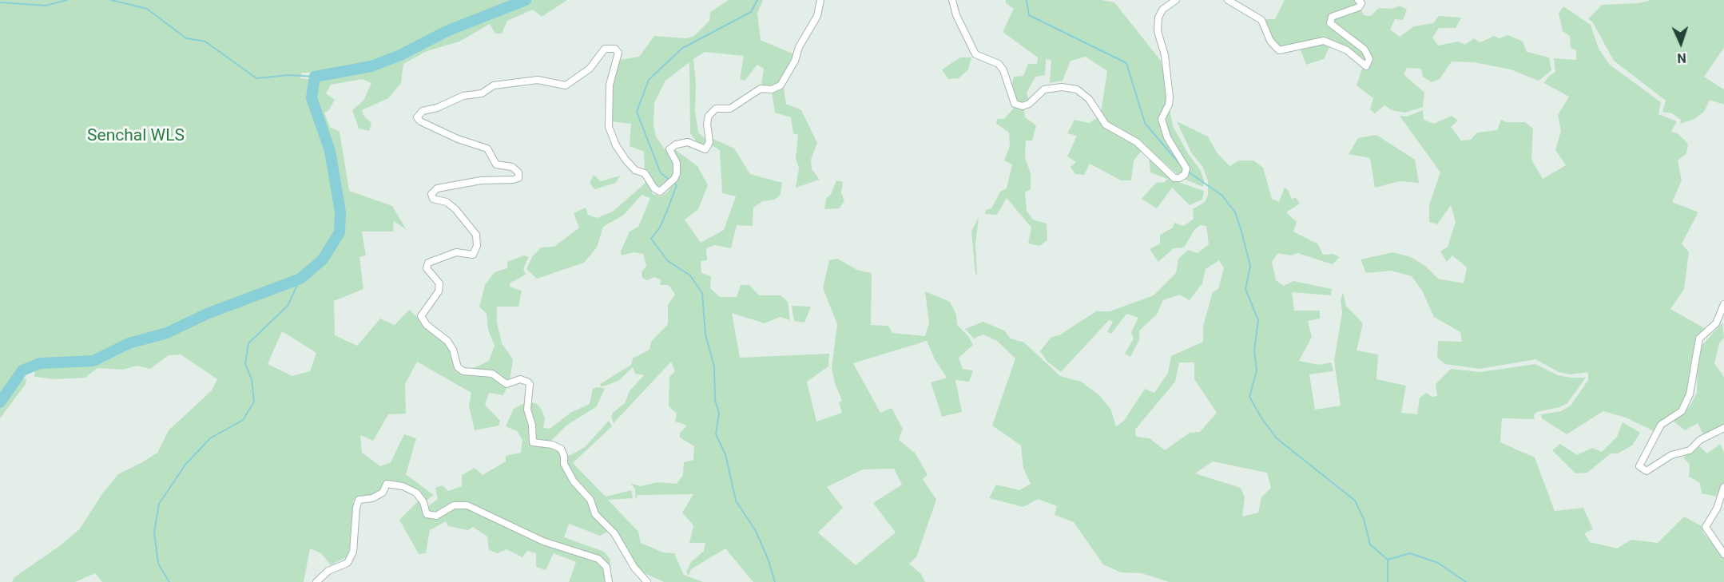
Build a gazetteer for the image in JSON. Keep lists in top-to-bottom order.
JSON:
{
  "parks": ["Senchal WLS"],
  "north": "bottom"
}
